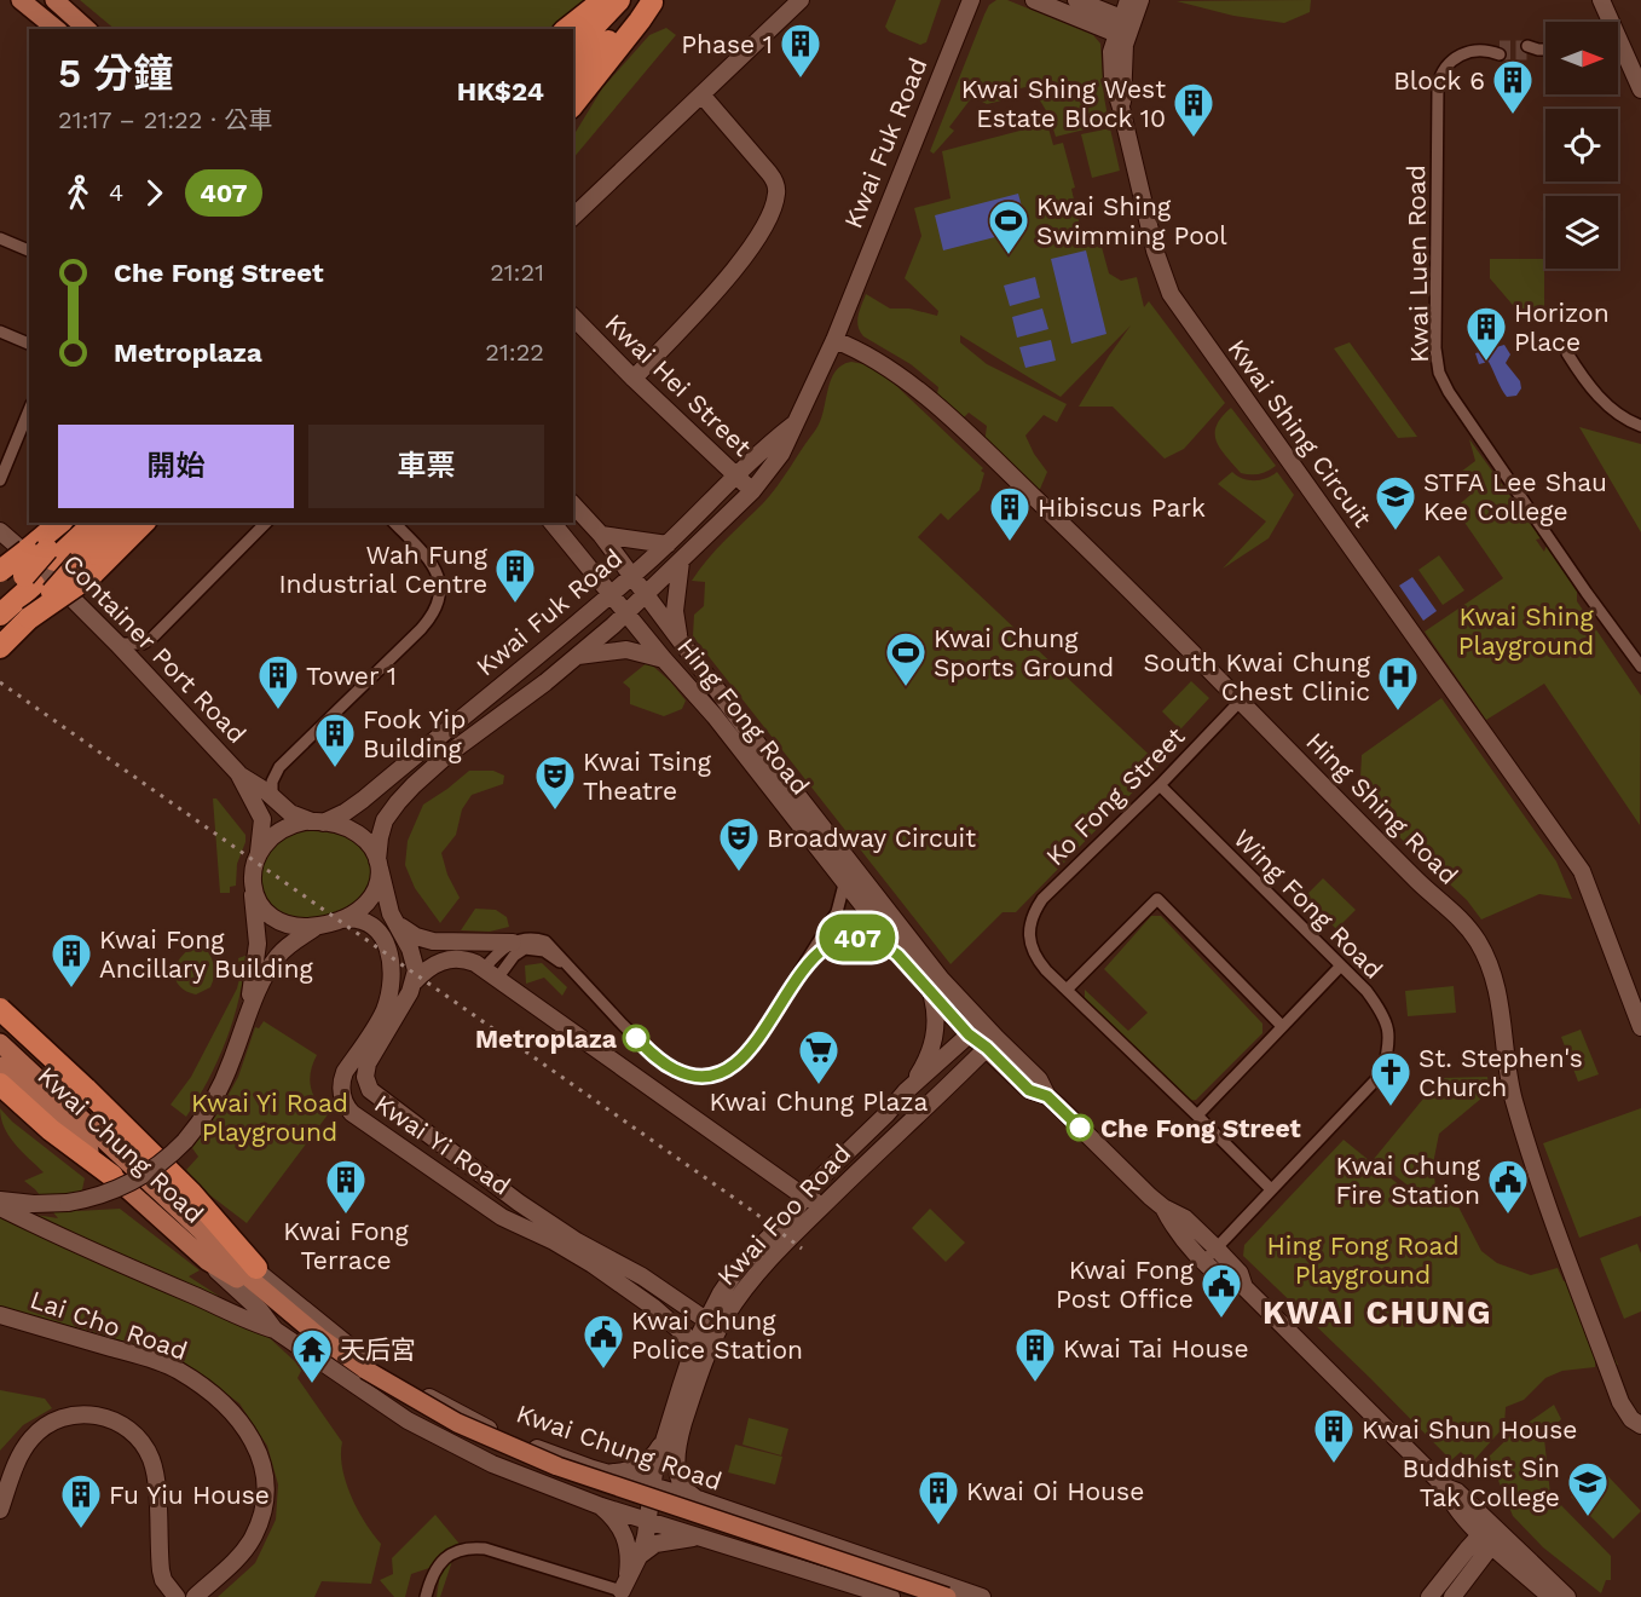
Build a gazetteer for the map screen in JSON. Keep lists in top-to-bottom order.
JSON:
{
  "streets": {
    "main road": [
      "Kwai Fuk Road",
      "Kwai Hei Street",
      "Kwai Shing Circuit",
      "Container Port Road",
      "Hing Fong Road",
      "Hing Shing Road",
      "Kwai Chung Road",
      "Kwai Yi Road",
      "Kwai Foo Road",
      "Lai Cho Road"
    ],
    "street": ["Kwai Luen Road", "Ko Fong Street", "Wing Fong Road"]
  },
  "crossings": [
    ["Kwai Fuk Road", "Kwai Hei Street"],
    ["Kwai Fuk Road", "Container Port Road"],
    ["Kwai Fuk Road", "Hing Fong Road"],
    ["Kwai Fuk Road", "Hing Shing Road"],
    ["Kwai Fuk Road", "Kwai Yi Road"],
    ["Container Port Road", "Kwai Yi Road"],
    ["Hing Fong Road", "Wing Fong Road"],
    ["Hing Fong Road", "Kwai Foo Road"],
    ["Ko Fong Street", "Hing Shing Road"],
    ["Ko Fong Street", "Wing Fong Road"],
    ["Kwai Chung Road", "Kwai Foo Road"],
    ["Kwai Yi Road", "Kwai Foo Road"]
  ],
  "districts": ["KWAI CHUNG"],
  "parks": ["Kwai Shing Playground", "Kwai Yi Road Playground", "Hing Fong Road Playground"],
  "places": {
    "building": [
      "Phase 1",
      "Block 6",
      "Kwai Shing West Estate Block 10",
      "Horizon Place",
      "Hibiscus Park",
      "Wah Fung Industrial Centre",
      "Tower 1",
      "Fook Yip Building",
      "Kwai Fong Ancillary Building",
      "Kwai Fong Terrace",
      "Kwai Tai House",
      "Kwai Shun House",
      "Kwai Oi House",
      "Fu Yiu House"
    ],
    "sports": ["Kwai Shing Swimming Pool", "Kwai Chung Sports Ground"],
    "school or university": ["STFA Lee Shau Kee College", "Buddhist Sin Tak College"],
    "hospital": ["South Kwai Chung Chest Clinic"],
    "theatre": ["Kwai Tsing Theatre", "Broadway Circuit"],
    "other": ["Metroplaza", "Che Fong Street"],
    "supermarket": ["Kwai Chung Plaza"],
    "church": ["St. Stephen's Church"],
    "public building": ["Kwai Chung Fire Station", "Kwai Fong Post Office", "Kwai Chung Police Station"],
    "temple": ["天后宮"]
  },
  "lines": ["bus line 407"],
  "north": "right",
  "page": {
    "on_map": "407",
    "heading": ["5 分鐘", "21:17 – 21:22 · 公車", "HK$24"],
    "legs": ["4", "407"],
    "list": [
      {
        "name": "Che Fong Street",
        "value": "21:21"
      },
      {
        "name": "Metroplaza",
        "value": "21:22"
      }
    ],
    "buttons": ["開始", "車票"]
  }
}
